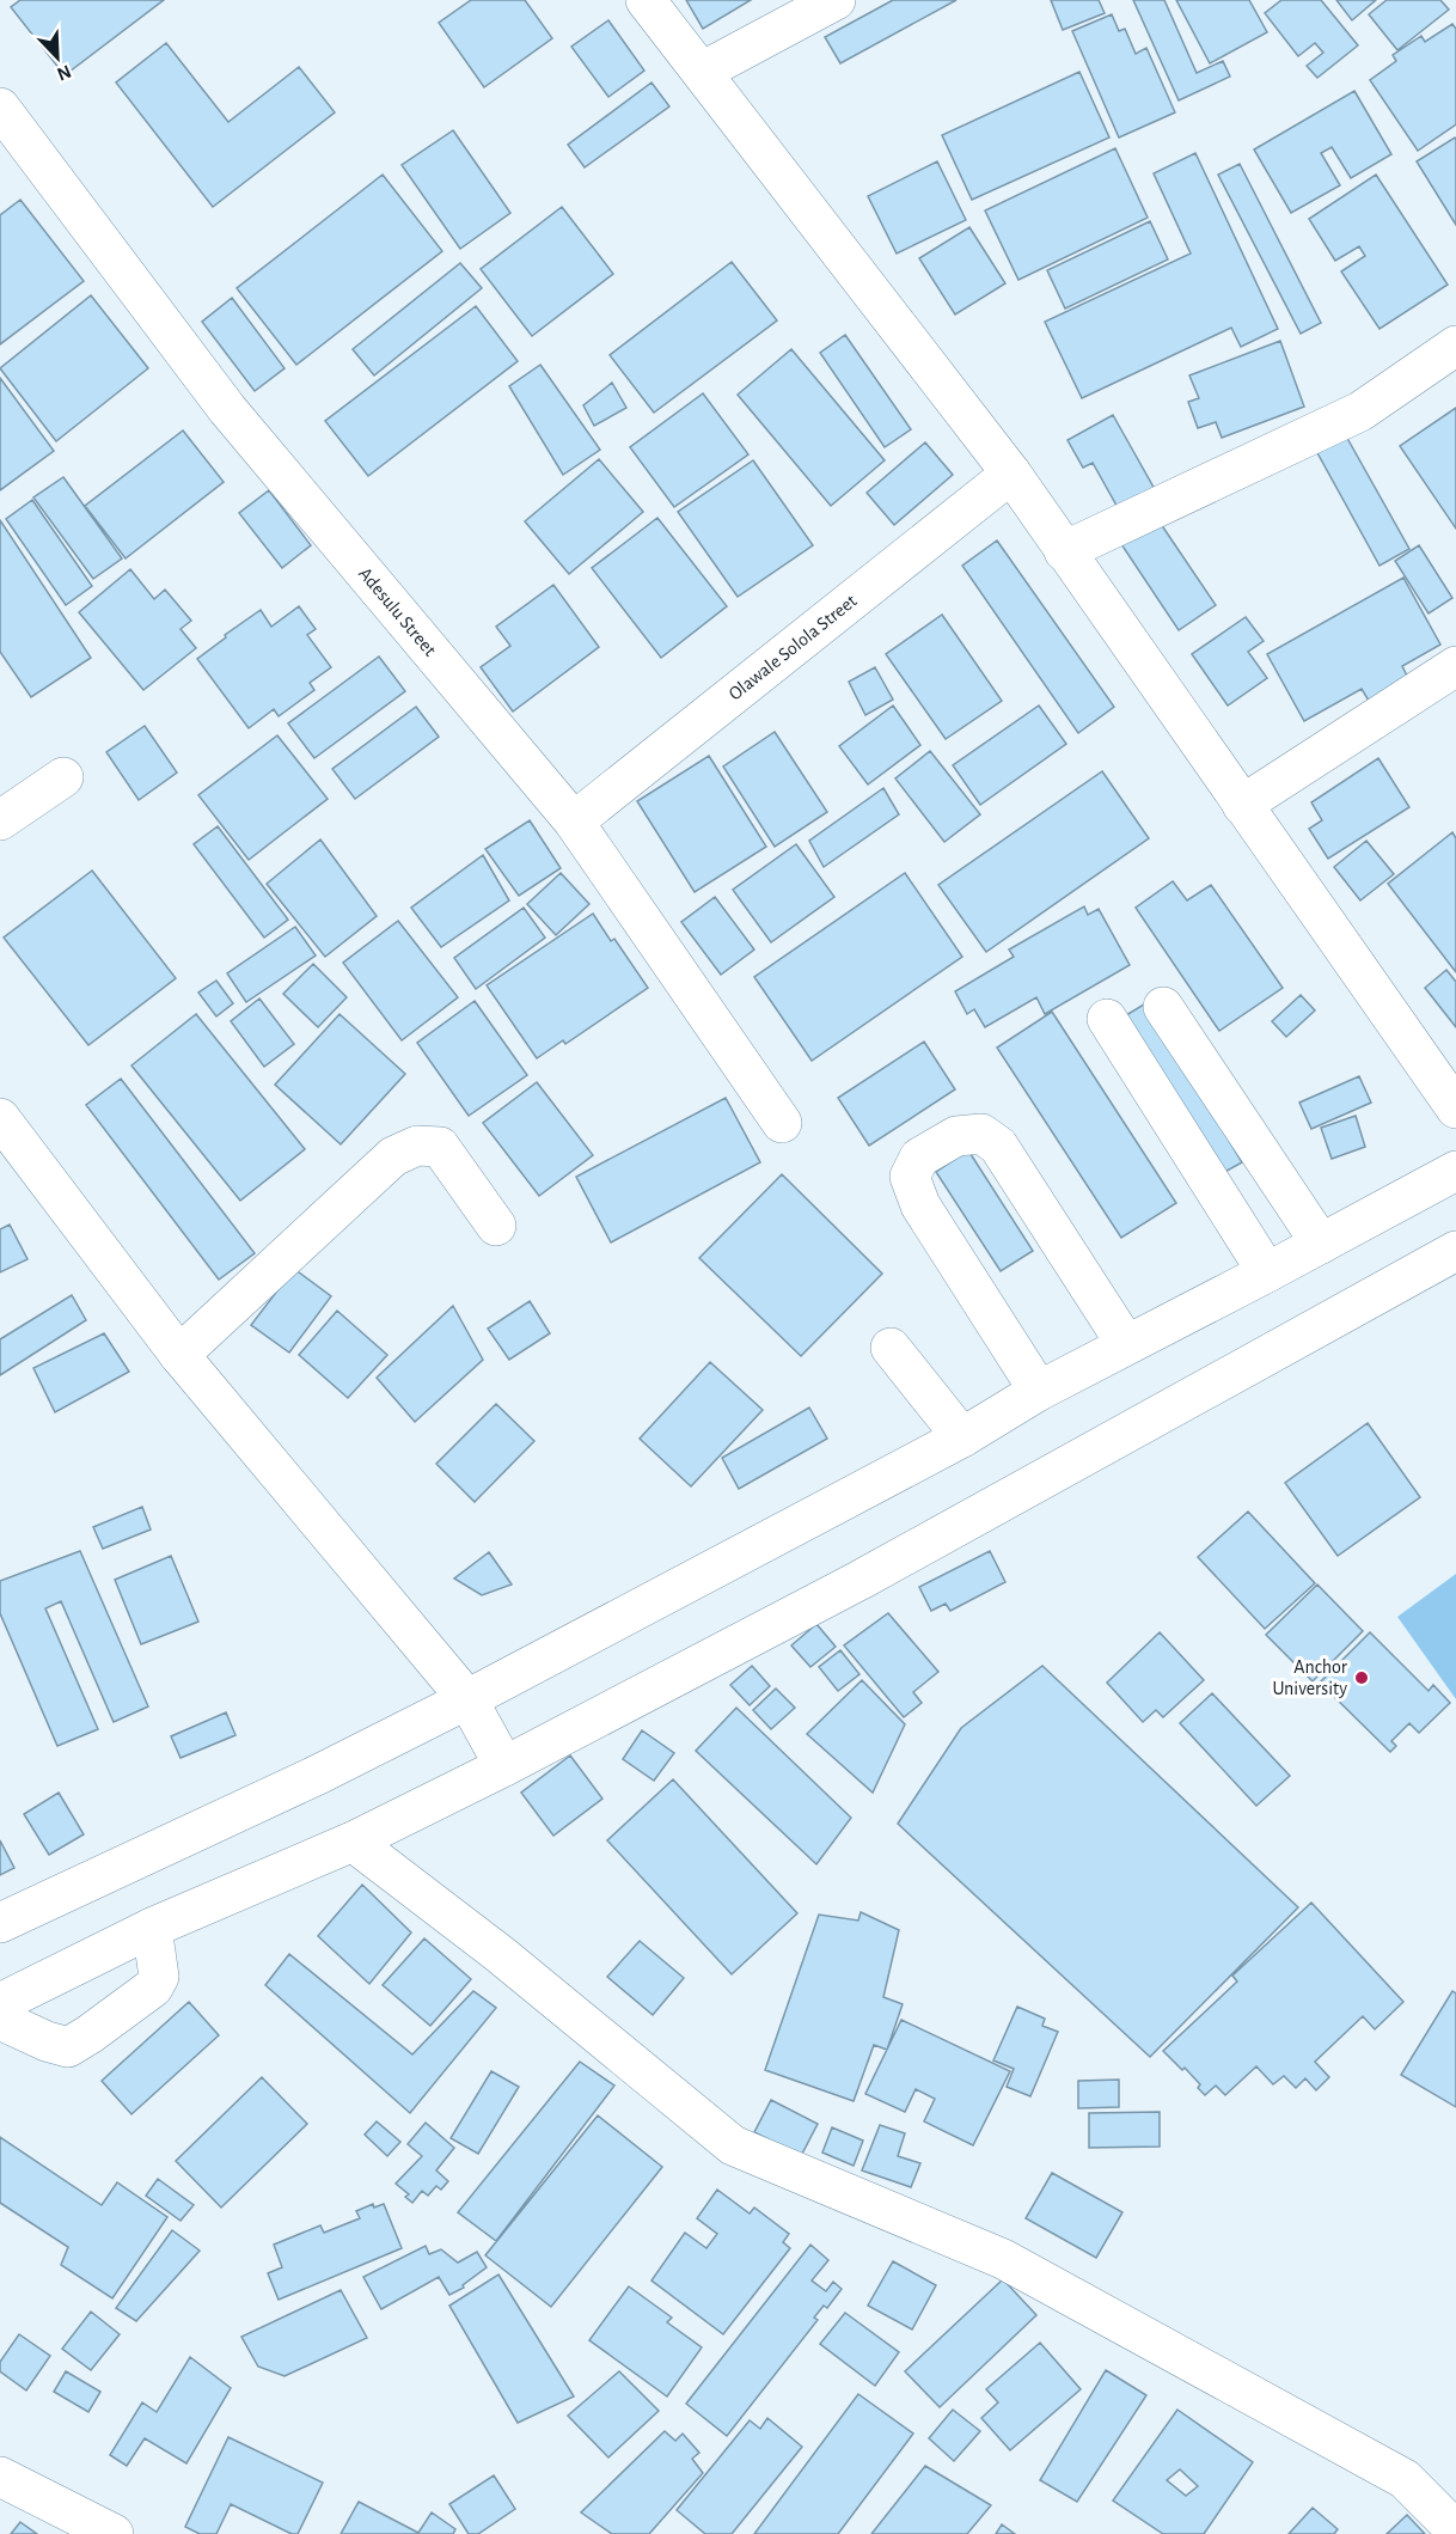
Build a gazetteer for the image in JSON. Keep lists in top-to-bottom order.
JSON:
{
  "streets": {
    "street": ["Adesulu Street", "Olawale Solola Street"]
  },
  "crossings": [
    ["Adesulu Street", "Olawale Solola Street"]
  ],
  "places": ["Anchor University"],
  "north": "bottom right"
}
